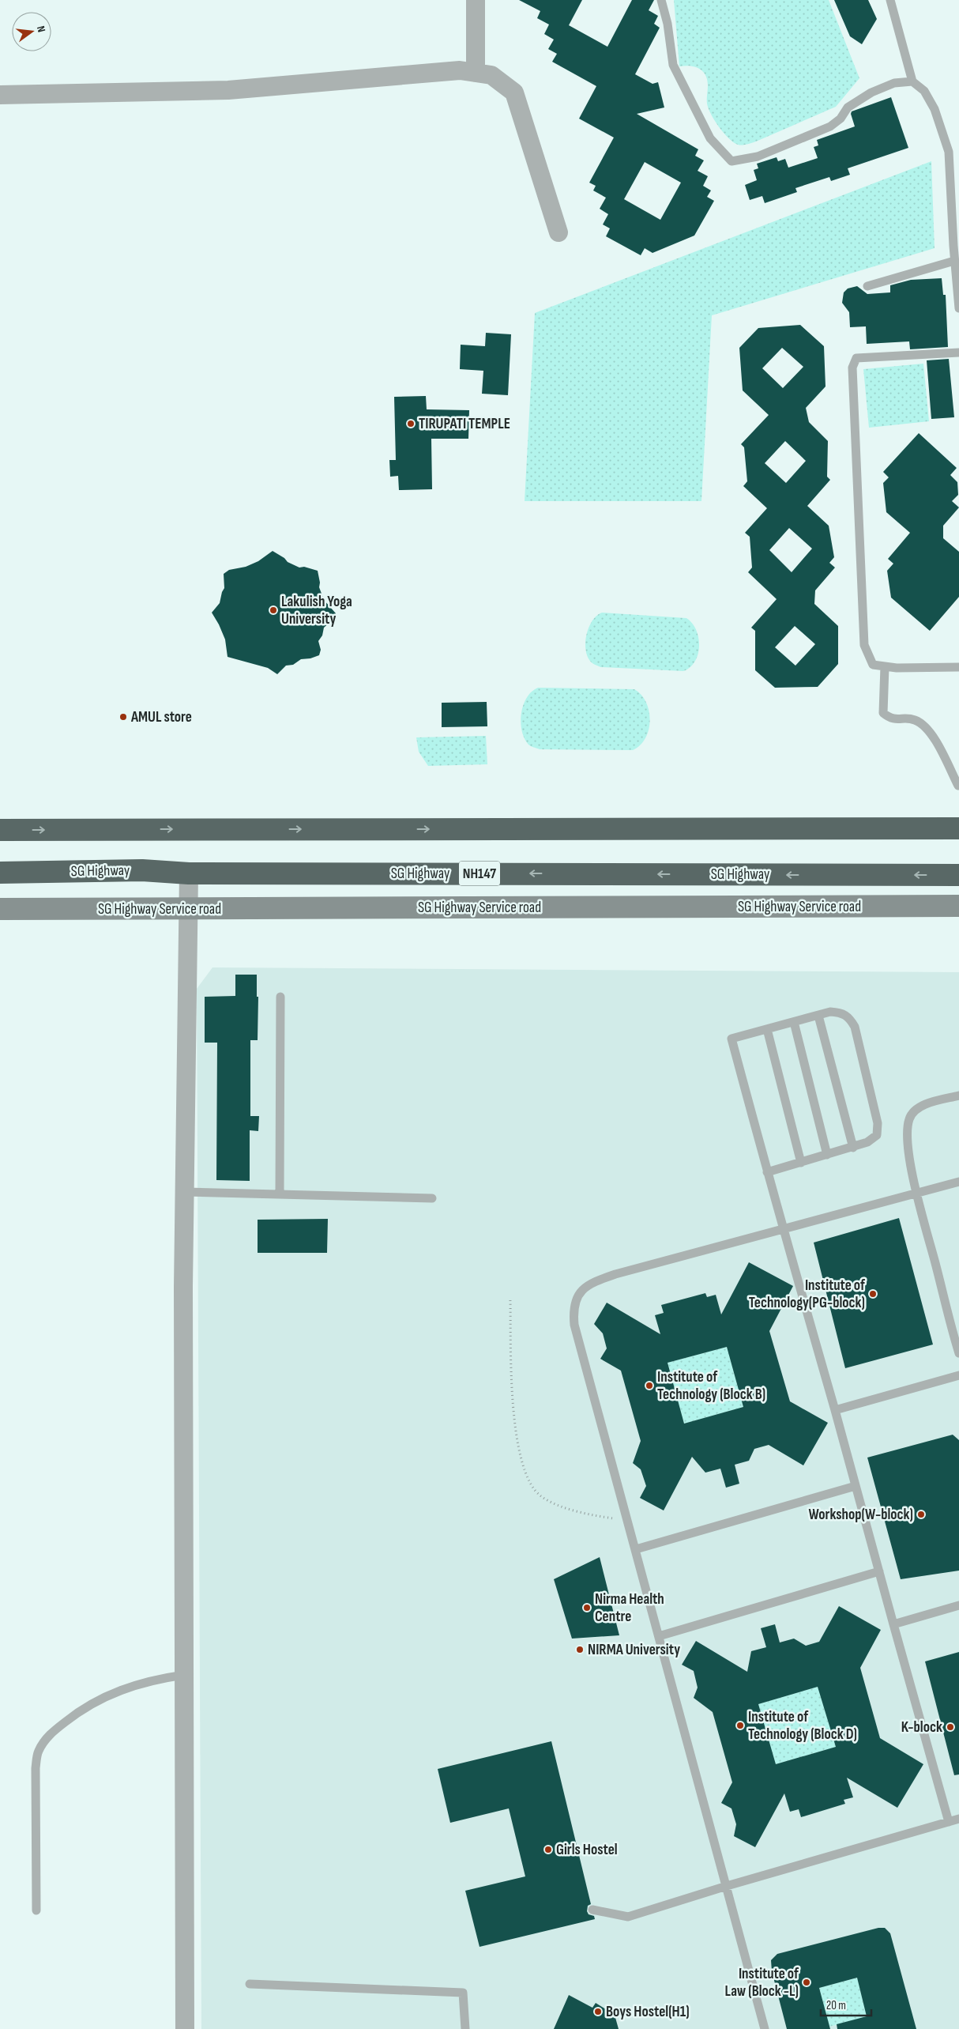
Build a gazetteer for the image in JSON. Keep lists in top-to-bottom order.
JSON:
{
  "streets": {
    "highway": ["SG Highway", "NH147"],
    "street": ["SG Highway Service road"]
  },
  "places": [
    "TIRUPATI TEMPLE",
    "Lakulish Yoga University",
    "AMUL store",
    "Institute of Technology(PG-block)",
    "Institute of Technology (Block B)",
    "Workshop(W-block)",
    "Nirma Health Centre",
    "NIRMA University",
    "Institute of Technology (Block D)",
    "K-block",
    "Girls Hostel",
    "Institute of Law (Block -L)",
    "Boys Hostel(H1)"
  ],
  "scale_bar": "20 m",
  "north": "right"
}
